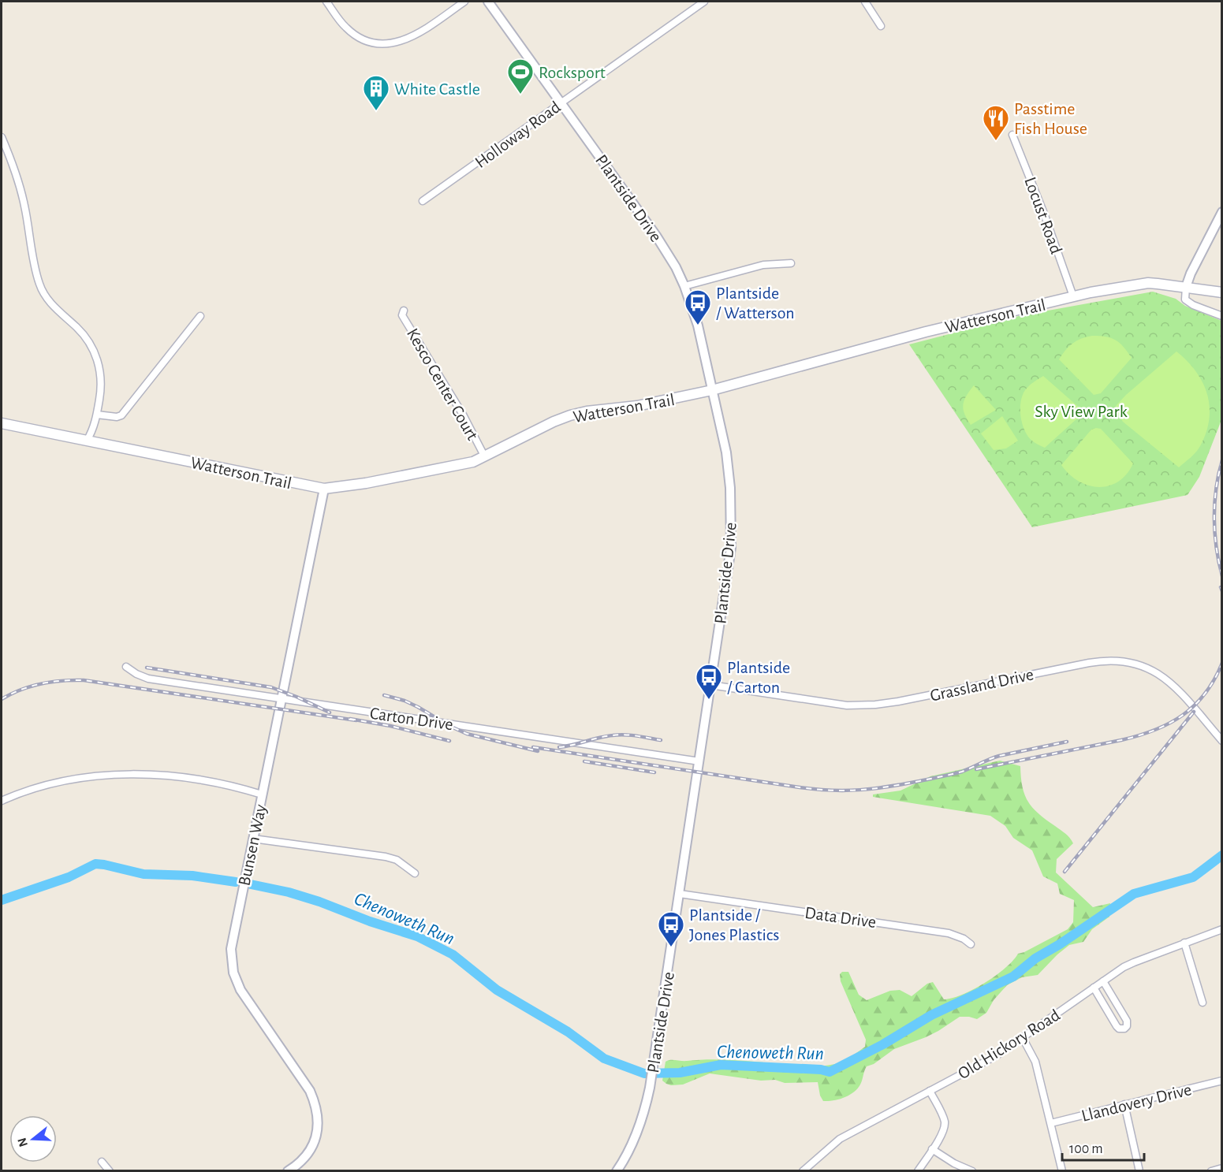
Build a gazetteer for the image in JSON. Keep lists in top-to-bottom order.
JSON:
{
  "streets": {
    "main road": ["Watterson Trail"],
    "street": [
      "Holloway Road",
      "Plantside Drive",
      "Locust Road",
      "Kesco Center Court",
      "Grassland Drive",
      "Carton Drive",
      "Bunsen Way",
      "Data Drive",
      "Old Hickory Road",
      "Llandovery Drive"
    ]
  },
  "crossings": [
    ["Holloway Road", "Plantside Drive"],
    ["Plantside Drive", "Watterson Trail"],
    ["Plantside Drive", "Grassland Drive"],
    ["Plantside Drive", "Carton Drive"],
    ["Plantside Drive", "Data Drive"],
    ["Locust Road", "Watterson Trail"],
    ["Watterson Trail", "Kesco Center Court"],
    ["Watterson Trail", "Bunsen Way"],
    ["Carton Drive", "Bunsen Way"]
  ],
  "water": ["Chenoweth Run"],
  "parks": ["Sky View Park"],
  "places": {
    "sports": ["Rocksport"],
    "building": ["White Castle"],
    "restaurant": ["Passtime Fish House"],
    "bus stop": ["Plantside / Watterson", "Plantside / Carton", "Plantside / Jones Plastics"]
  },
  "scale_bar": "100 m",
  "north": "left"
}
